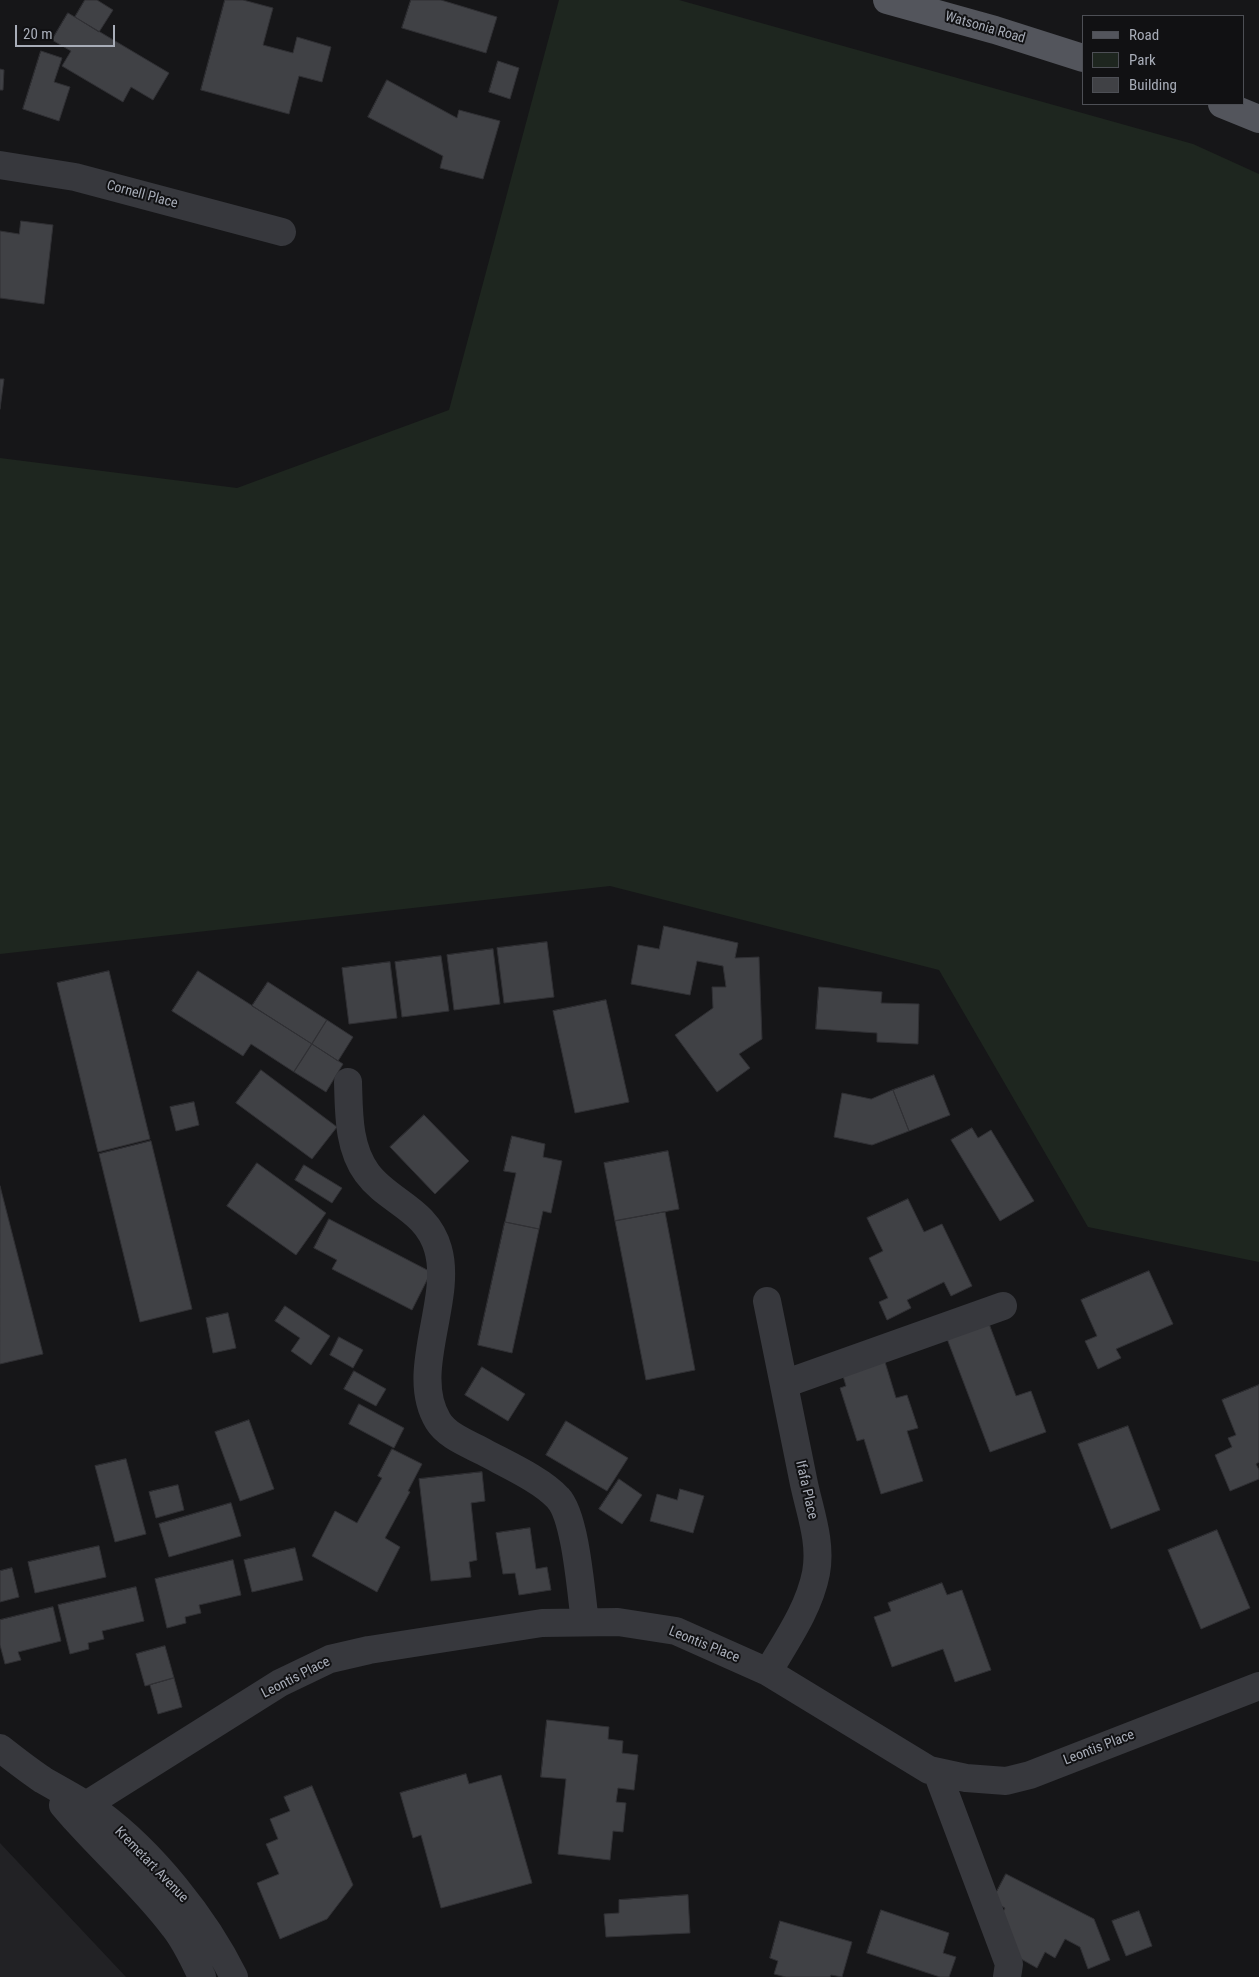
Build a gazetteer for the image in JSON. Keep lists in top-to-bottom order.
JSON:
{
  "streets": {
    "main road": ["Watsonia Road"],
    "street": [
      "Cornell Place",
      "Ifafa Place",
      "Leontis Place",
      "Kremetart Avenue"
    ]
  },
  "crossings": [
    ["Ifafa Place", "Leontis Place"],
    ["Leontis Place", "Kremetart Avenue"]
  ],
  "legend": ["Road", "Park", "Building"],
  "scale_bar": "20 m"
}
